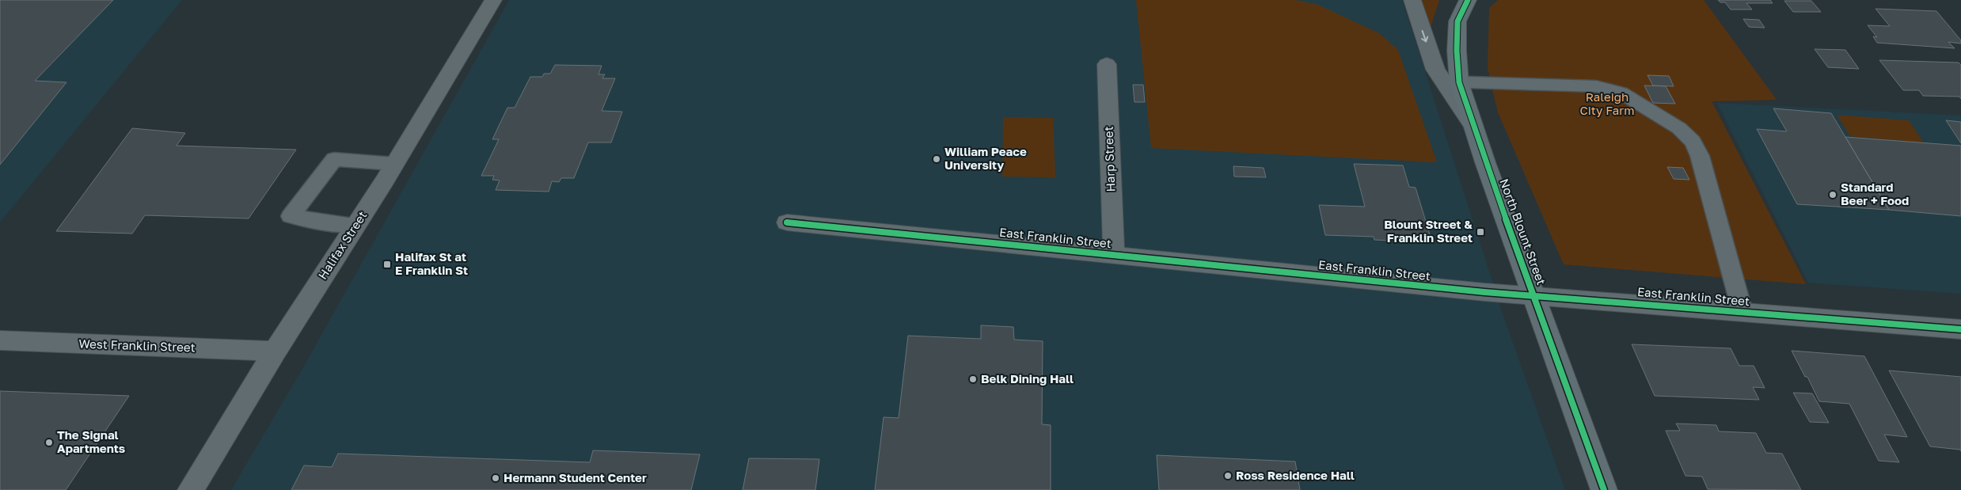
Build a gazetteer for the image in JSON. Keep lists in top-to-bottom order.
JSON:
{
  "streets": {
    "main road": ["North Blount Street"],
    "street": [
      "Harp Street",
      "East Franklin Street",
      "Halifax Street",
      "West Franklin Street"
    ]
  },
  "crossings": [
    ["Harp Street", "East Franklin Street"],
    ["North Blount Street", "East Franklin Street"],
    ["Halifax Street", "West Franklin Street"]
  ],
  "parks": ["Raleigh City Farm"],
  "places": {
    "other": [
      "William Peace University",
      "Standard Beer + Food",
      "Belk Dining Hall",
      "The Signal Apartments",
      "Ross Residence Hall",
      "Hermann Student Center"
    ],
    "transit": ["Blount Street & Franklin Street", "Halifax St at E Franklin St"]
  }
}
